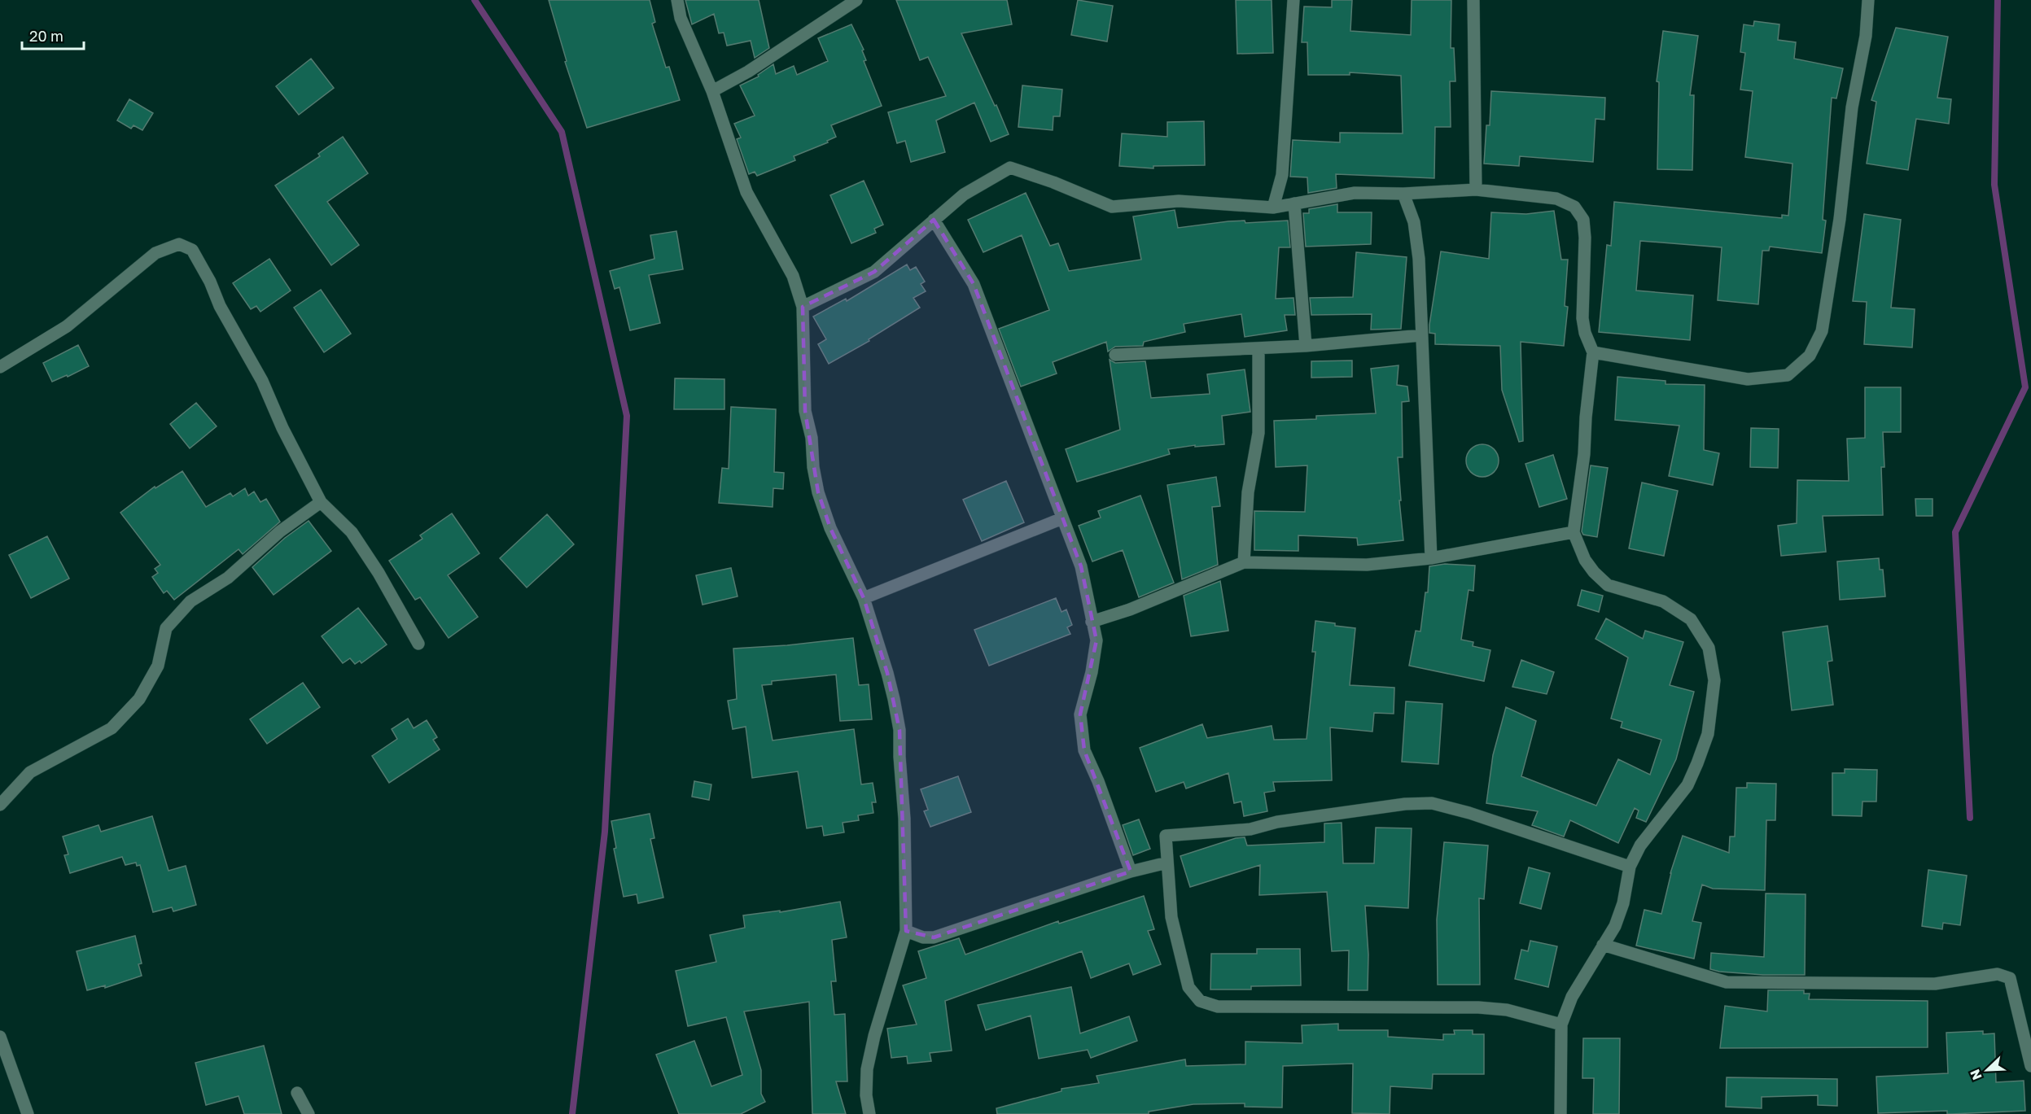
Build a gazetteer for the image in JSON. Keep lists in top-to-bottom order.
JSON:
{
  "scale_bar": "20 m",
  "north": "bottom left"
}
